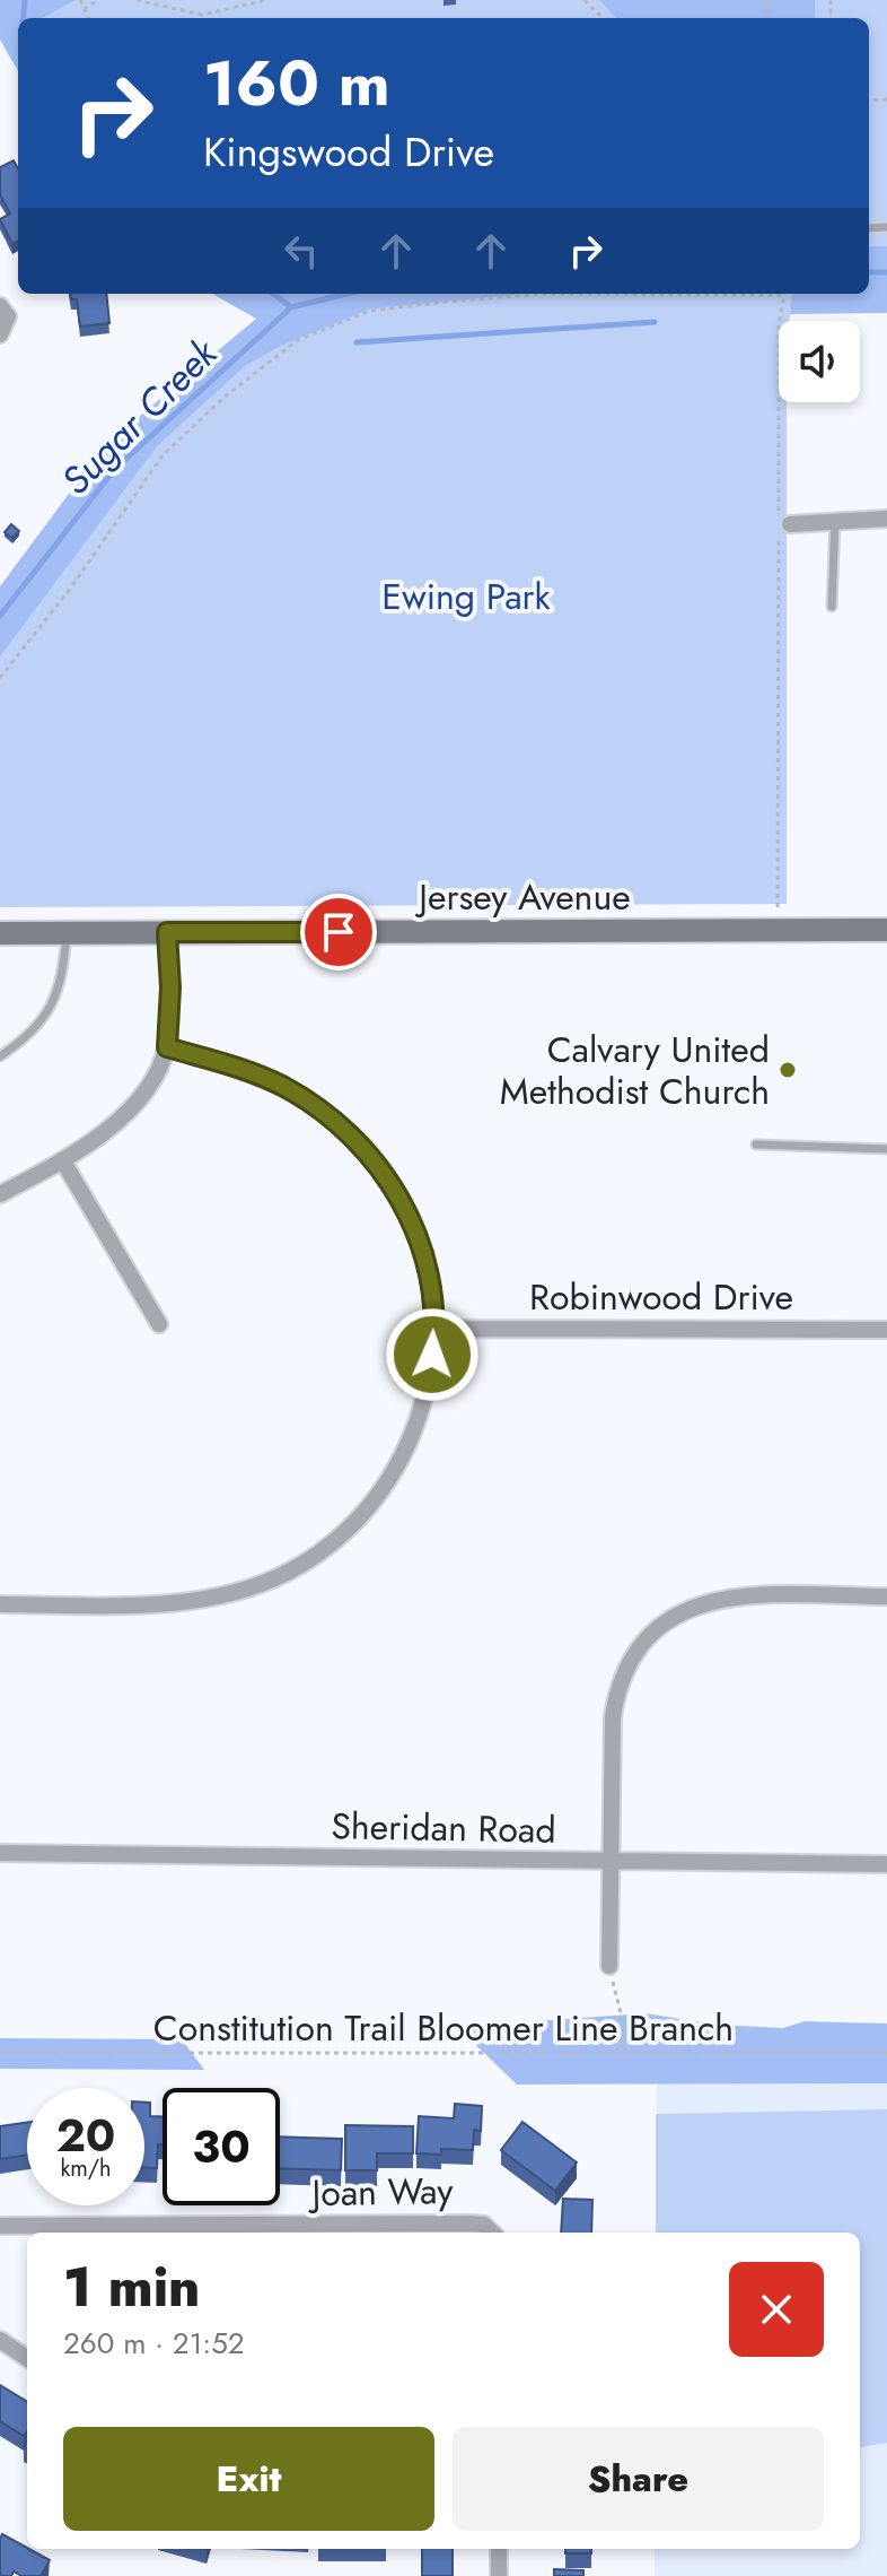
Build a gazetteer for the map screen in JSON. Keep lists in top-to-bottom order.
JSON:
{
  "streets": {
    "street": [
      "Jersey Avenue",
      "Robinwood Drive",
      "Sheridan Road",
      "Joan Way"
    ],
    "path": ["Constitution Trail Bloomer Line Branch"]
  },
  "water": ["Sugar Creek"],
  "parks": ["Ewing Park"],
  "places": ["Calvary United Methodist Church"],
  "page": {
    "turn": ["160 m", "Kingswood Drive"],
    "speed": "20 km/h",
    "limit": "30",
    "heading": ["1 min", "260 m · 21:52"],
    "buttons": ["Exit", "Share"]
  }
}
